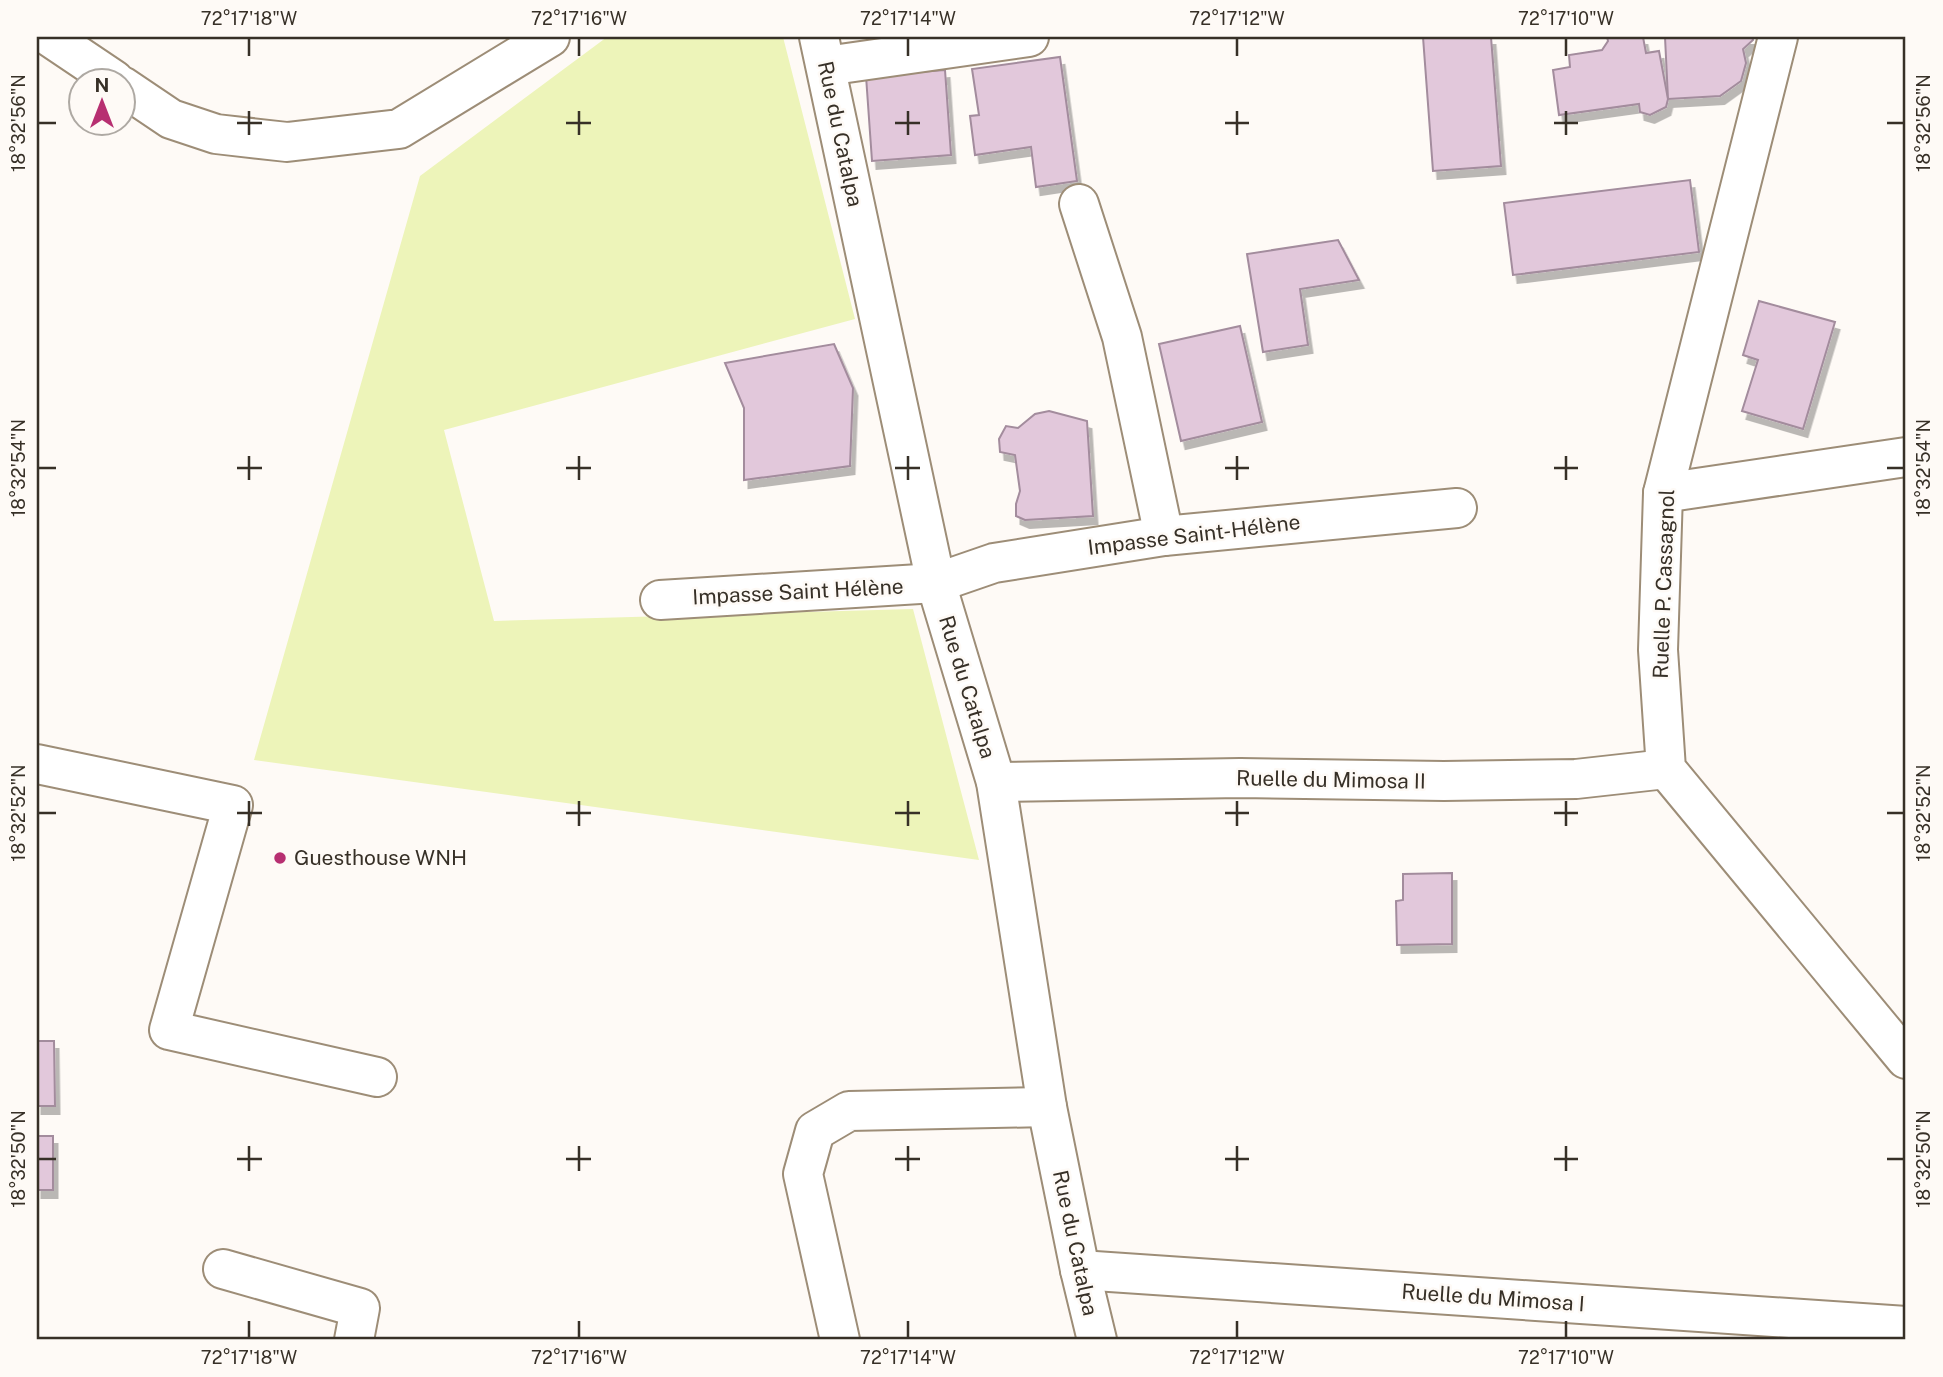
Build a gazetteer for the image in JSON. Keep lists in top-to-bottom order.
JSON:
{
  "streets": {
    "street": [
      "Rue du Catalpa",
      "Impasse Saint-Hélène",
      "Ruelle P. Cassagnol",
      "Impasse Saint Hélène",
      "Ruelle du Mimosa II",
      "Ruelle du Mimosa I"
    ]
  },
  "crossings": [
    ["Rue du Catalpa", "Impasse Saint-Hélène"],
    ["Rue du Catalpa", "Impasse Saint Hélène"],
    ["Rue du Catalpa", "Ruelle du Mimosa II"],
    ["Rue du Catalpa", "Ruelle du Mimosa I"],
    ["Impasse Saint-Hélène", "Impasse Saint Hélène"],
    ["Ruelle P. Cassagnol", "Ruelle du Mimosa II"]
  ],
  "places": ["Guesthouse WNH"],
  "north": "top",
  "coordinates": [
    "72°17'18\"W",
    "72°17'16\"W",
    "72°17'14\"W",
    "72°17'12\"W",
    "72°17'10\"W",
    "18°32'56\"N",
    "18°32'54\"N",
    "18°32'52\"N",
    "18°32'50\"N"
  ]
}
